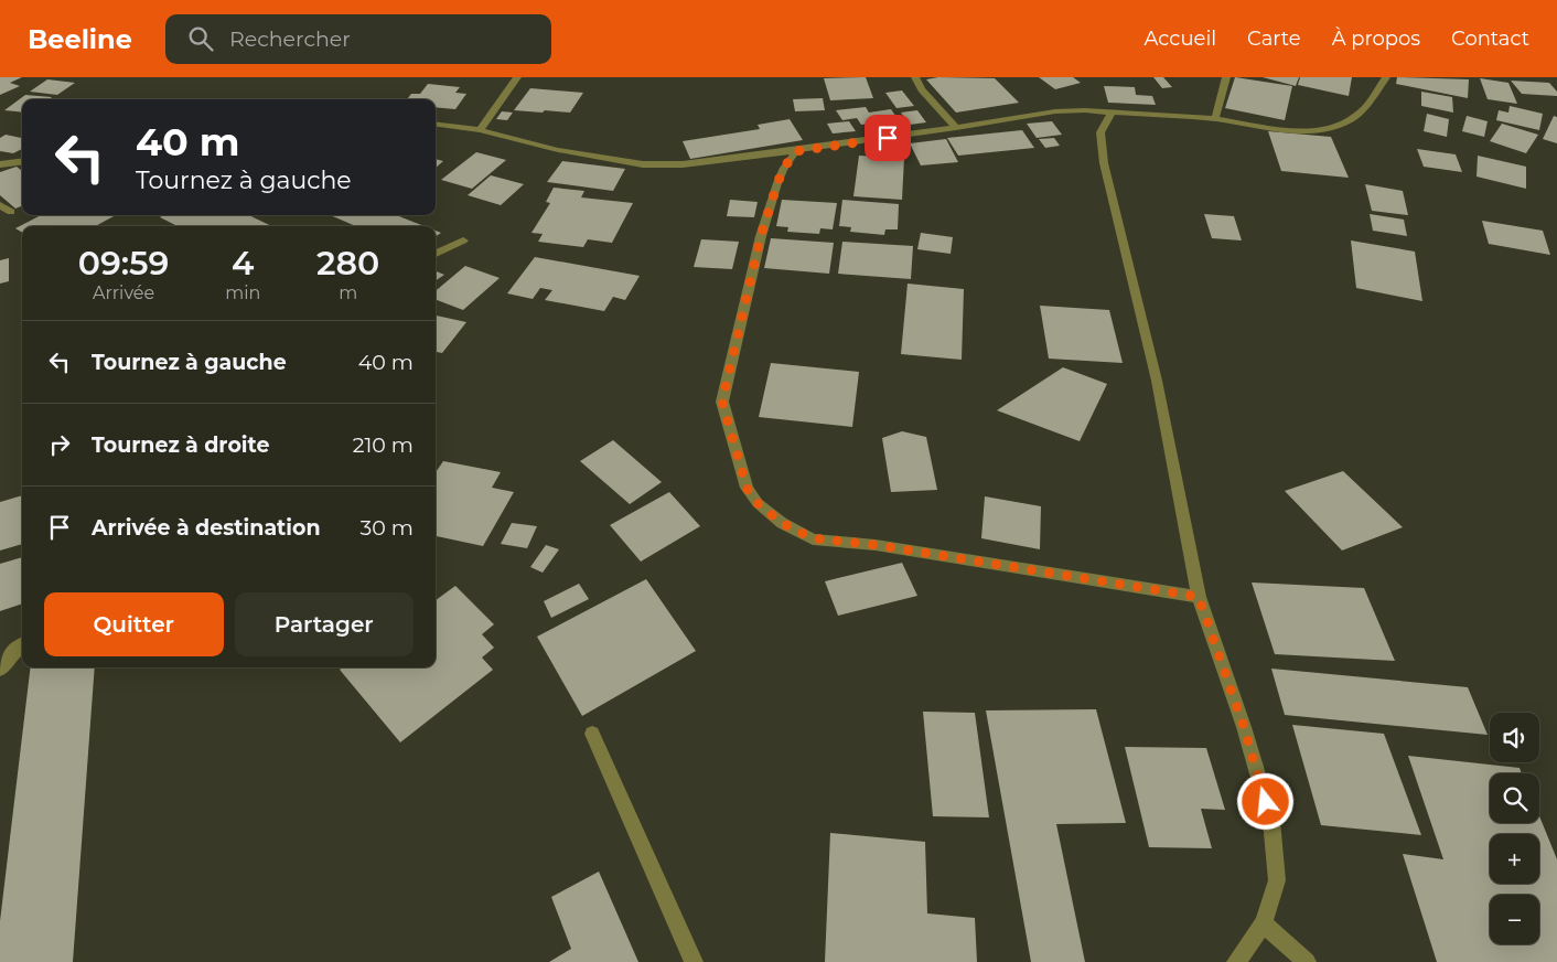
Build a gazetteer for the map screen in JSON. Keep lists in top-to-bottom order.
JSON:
{
  "page": {
    "header": "Beeline",
    "search": "Rechercher",
    "nav": [
      "Accueil",
      "Carte",
      "À propos",
      "Contact"
    ],
    "turn": ["40 m", "Tournez à gauche"],
    "eta": [
      "09:59",
      "Arrivée",
      "4",
      "min",
      "280",
      "m"
    ],
    "list": [
      {
        "name": "Tournez à gauche",
        "value": "40 m"
      },
      {
        "name": "Tournez à droite",
        "value": "210 m"
      },
      {
        "name": "Arrivée à destination",
        "value": "30 m"
      }
    ],
    "buttons": ["Quitter", "Partager"],
    "map_buttons": ["+", "−"]
  }
}
